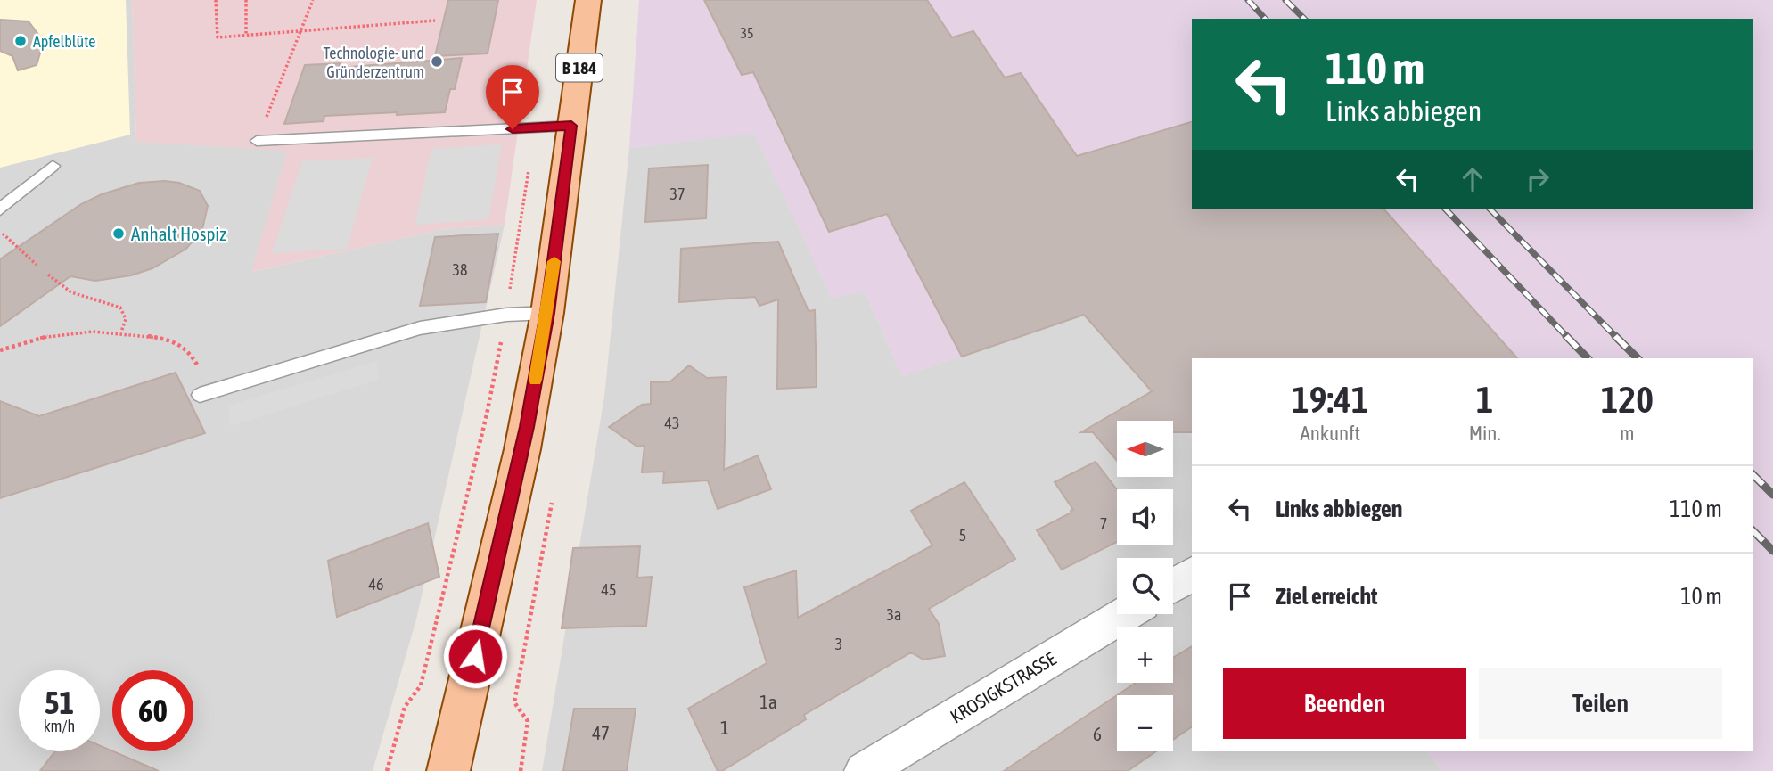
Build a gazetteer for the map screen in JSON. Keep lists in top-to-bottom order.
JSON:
{
  "streets": {
    "main road": ["B 184"],
    "street": ["KROSIGKSTRASSE"]
  },
  "places": ["Apfelblüte", "Technologie- und Gründerzentrum", "Anhalt Hospiz"],
  "house_numbers": [
    "35",
    "37",
    "38",
    "43",
    "7",
    "5",
    "46",
    "45",
    "3a",
    "3",
    "1a",
    "1",
    "47",
    "6"
  ],
  "north": "left",
  "page": {
    "turn": ["110 m", "Links abbiegen"],
    "eta": [
      "19:41",
      "Ankunft",
      "1",
      "Min.",
      "120",
      "m"
    ],
    "map_buttons": ["+", "−"],
    "list": [
      {
        "name": "Links abbiegen",
        "value": "110 m"
      },
      {
        "name": "Ziel erreicht",
        "value": "10 m"
      }
    ],
    "buttons": ["Beenden", "Teilen"],
    "speed": "51 km/h",
    "limit": "60"
  }
}
